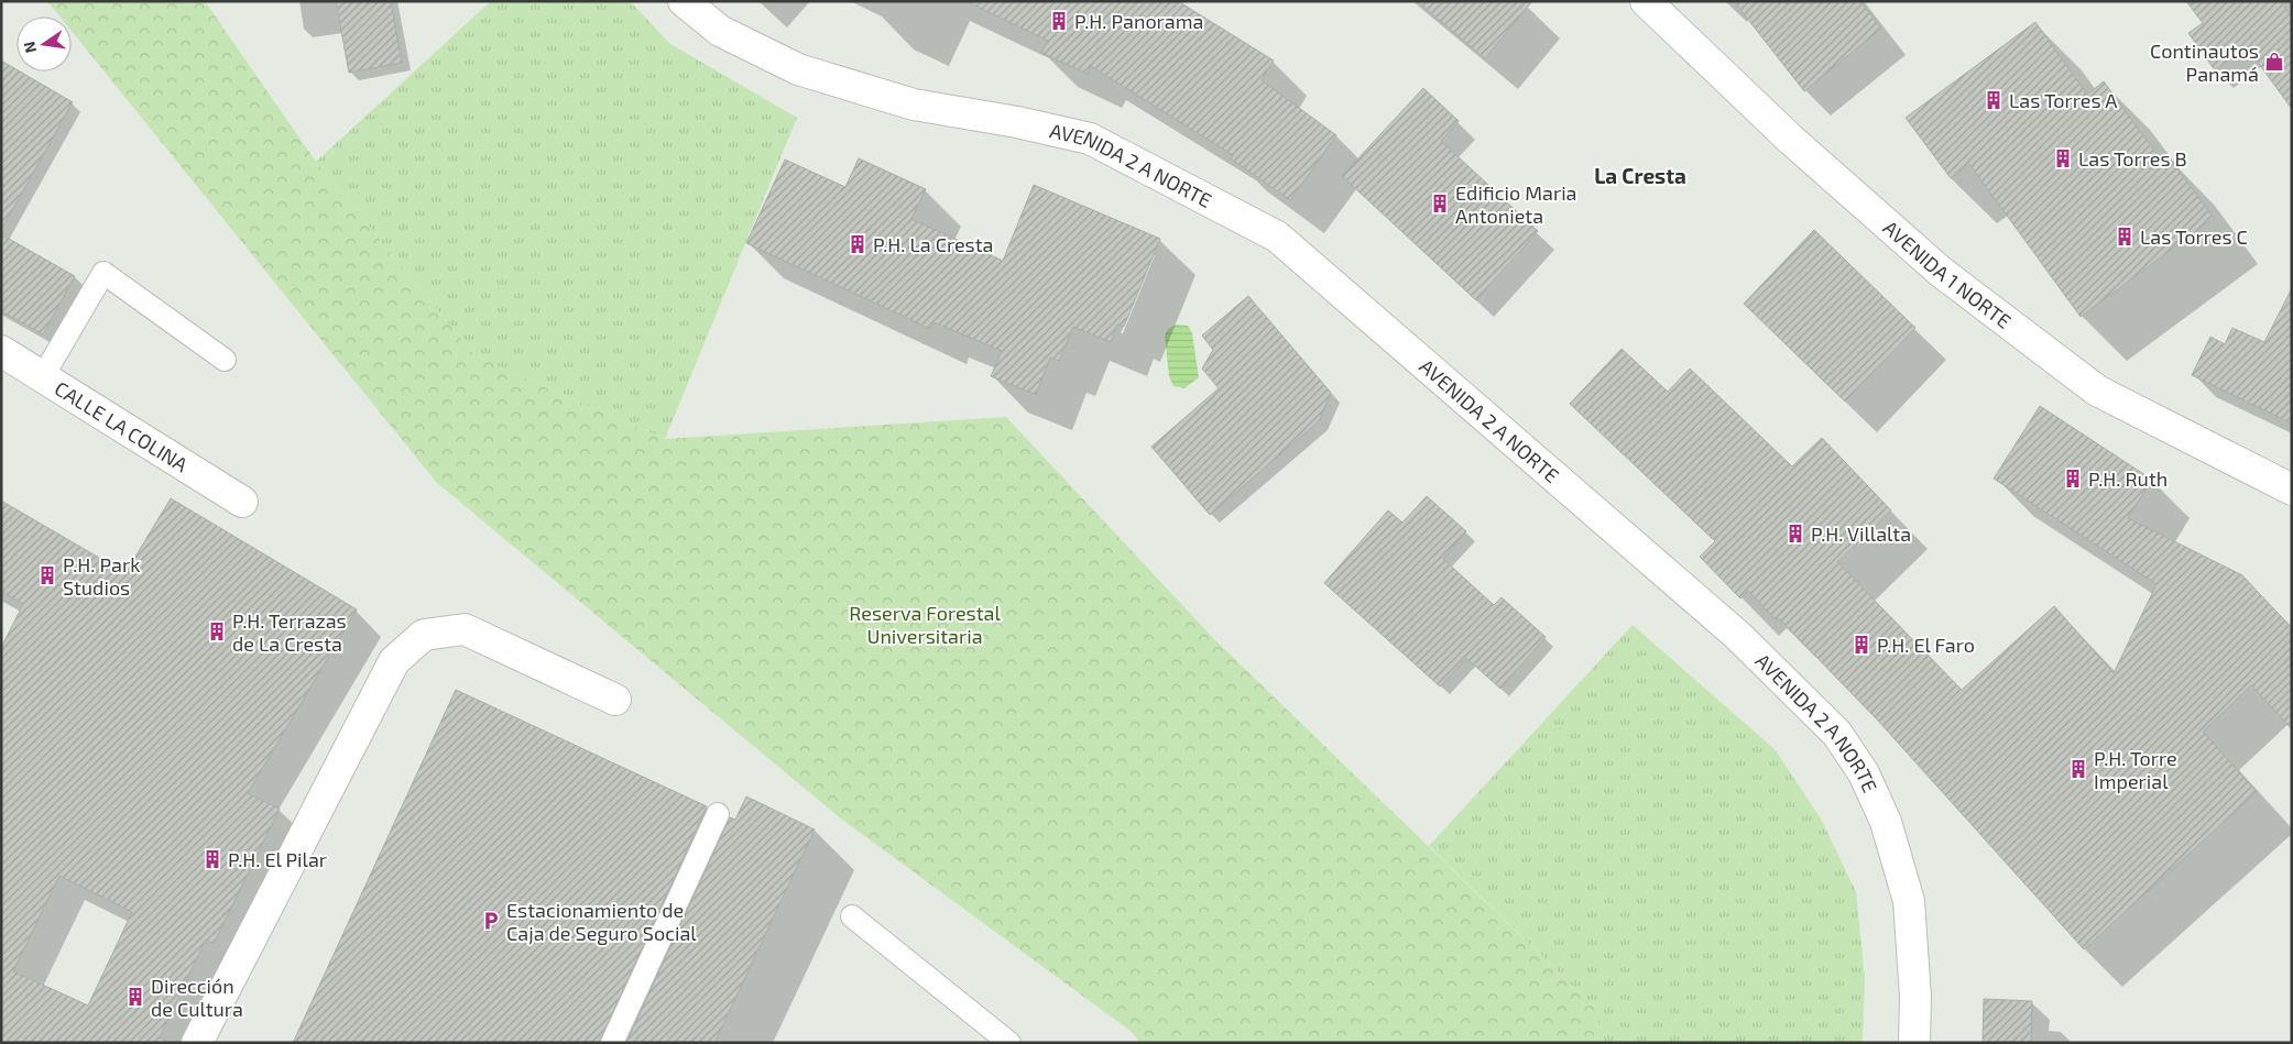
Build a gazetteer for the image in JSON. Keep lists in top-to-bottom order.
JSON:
{
  "streets": {
    "street": ["AVENIDA 2 A NORTE", "AVENIDA 1 NORTE", "CALLE LA COLINA"]
  },
  "districts": ["La Cresta"],
  "parks": ["Reserva Forestal Universitaria"],
  "places": {
    "building": [
      "P.H. Panorama",
      "Las Torres A",
      "Las Torres B",
      "Edificio Maria Antonieta",
      "Las Torres C",
      "P.H. La Cresta",
      "P.H. Ruth",
      "P.H. Villalta",
      "P.H. Park Studios",
      "P.H. Terrazas de La Cresta",
      "P.H. El Faro",
      "P.H. Torre Imperial",
      "P.H. El Pilar",
      "Dirección de Cultura"
    ],
    "shop": ["Continautos Panamá"],
    "parking": ["Estacionamiento de Caja de Seguro Social"]
  },
  "north": "left"
}
